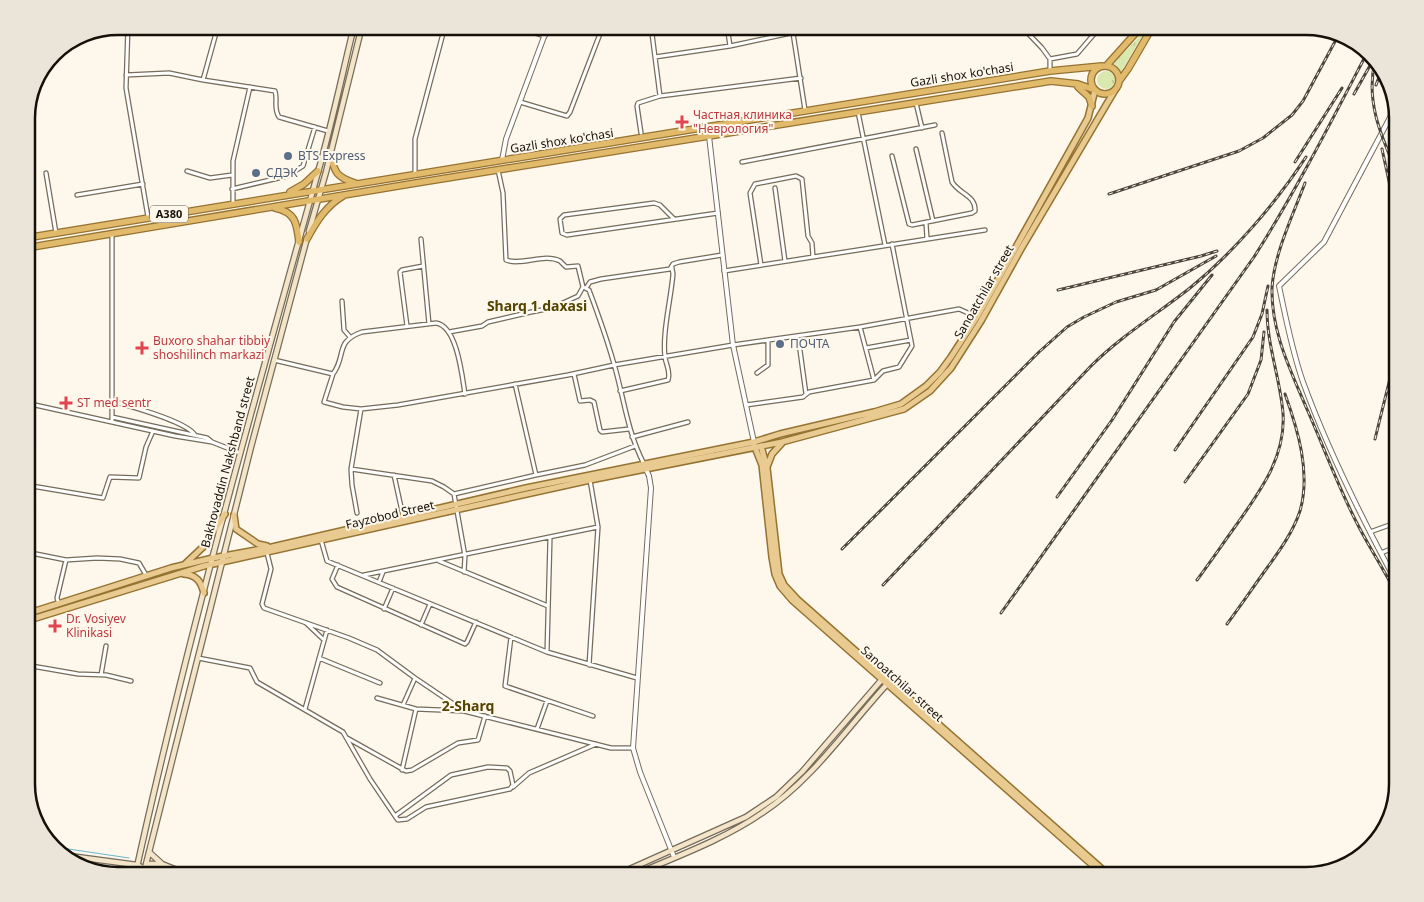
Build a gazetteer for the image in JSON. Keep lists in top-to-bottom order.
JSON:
{
  "streets": {
    "highway": ["Gazli shox ko'chasi", "A380"],
    "main road": ["Sanoatchilar street", "Bakhovaddin Nakshband street", "Fayzobod Street"]
  },
  "crossings": [
    ["Gazli shox ko'chasi", "Sanoatchilar street"],
    ["Gazli shox ko'chasi", "Bakhovaddin Nakshband street"],
    ["Sanoatchilar street", "Fayzobod Street"],
    ["Bakhovaddin Nakshband street", "Fayzobod Street"]
  ],
  "districts": ["Sharq 1 daxasi", "2-Sharq"],
  "places": {
    "health": [
      "Частная клиника \"Неврология\"",
      "Buxoro shahar tibbiy shoshilinch markazi",
      "ST med sentr",
      "Dr. Vosiyev Klinikasi"
    ],
    "other": ["BTS Express", "СДЭК", "ПОЧТА"]
  }
}
